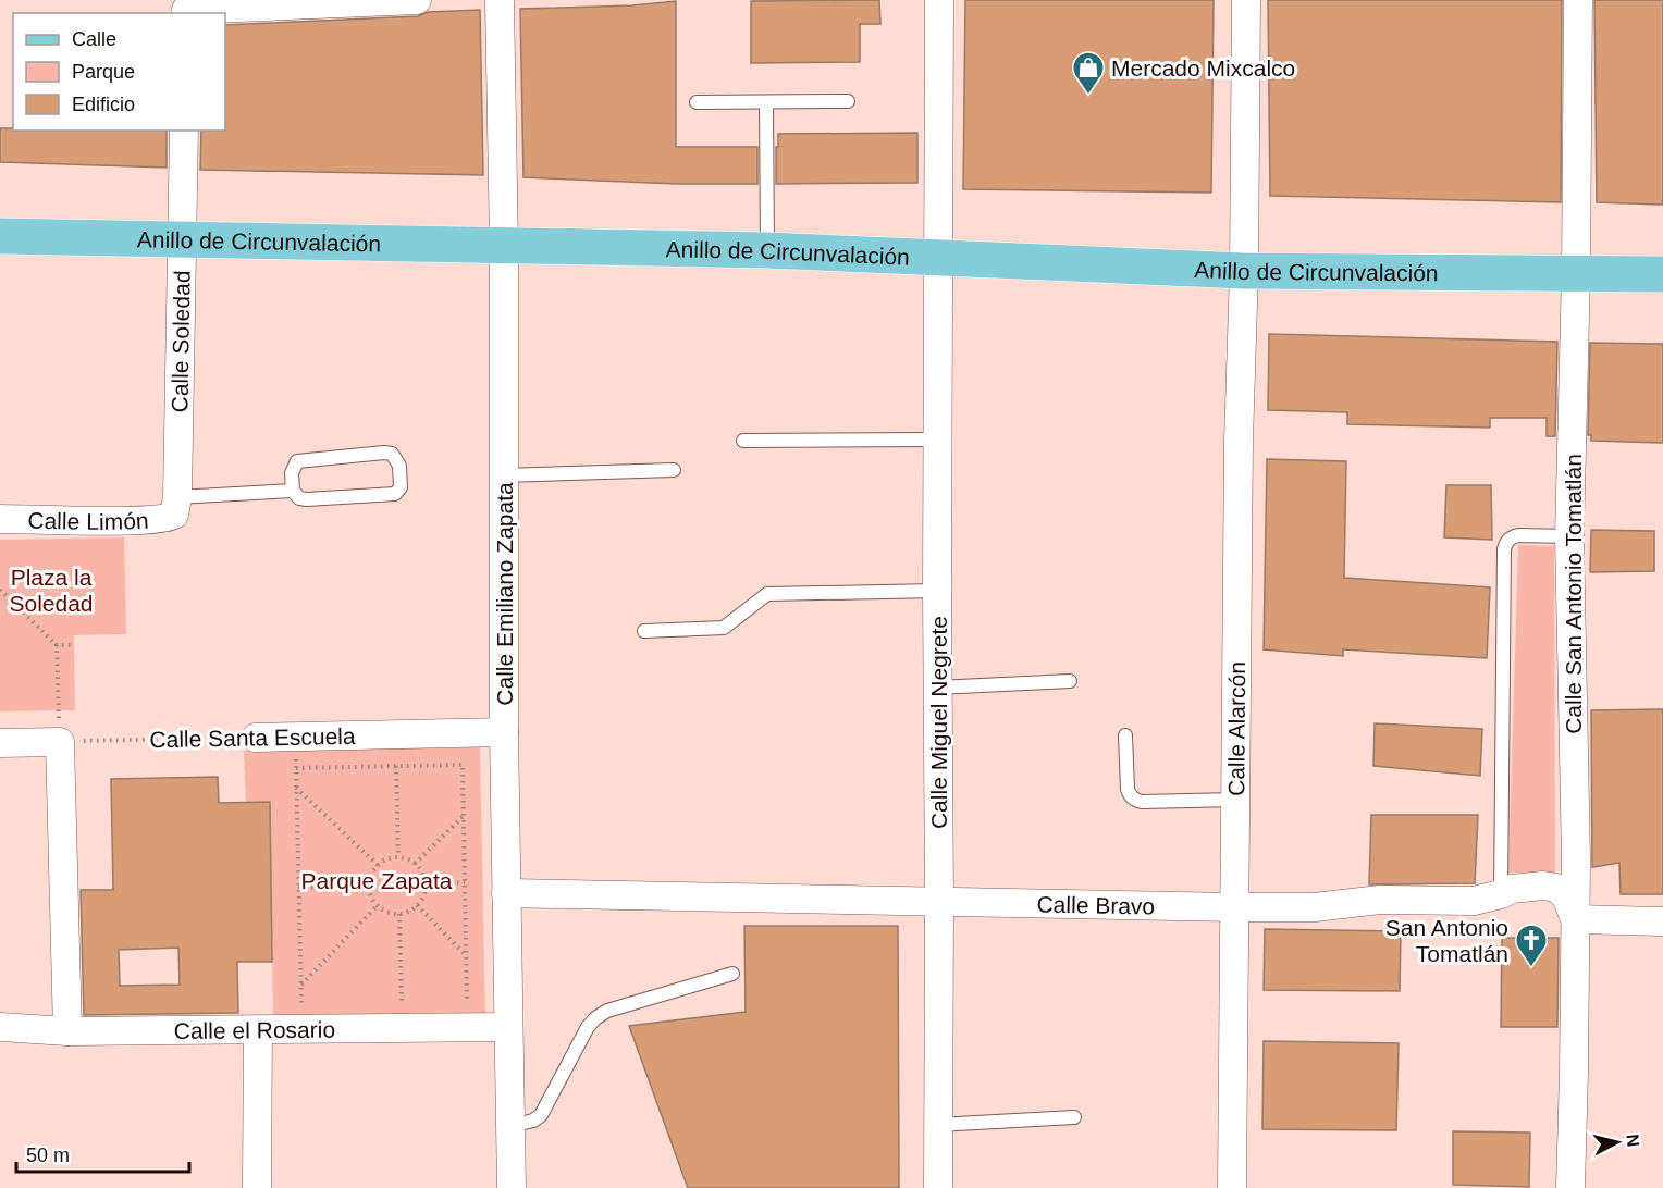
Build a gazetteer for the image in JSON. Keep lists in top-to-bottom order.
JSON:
{
  "streets": {
    "main road": ["Anillo de Circunvalación"],
    "street": [
      "Calle Soledad",
      "Calle Limón",
      "Calle Emiliano Zapata",
      "Calle San Antonio Tomatlán",
      "Calle Miguel Negrete",
      "Calle Alarcón",
      "Calle Santa Escuela",
      "Calle Bravo",
      "Calle el Rosario"
    ]
  },
  "crossings": [
    ["Anillo de Circunvalación", "Calle Soledad"],
    ["Anillo de Circunvalación", "Calle Emiliano Zapata"],
    ["Anillo de Circunvalación", "Calle San Antonio Tomatlán"],
    ["Anillo de Circunvalación", "Calle Miguel Negrete"],
    ["Anillo de Circunvalación", "Calle Alarcón"],
    ["Calle Soledad", "Calle Limón"],
    ["Calle Emiliano Zapata", "Calle Santa Escuela"],
    ["Calle Emiliano Zapata", "Calle Bravo"],
    ["Calle Emiliano Zapata", "Calle el Rosario"],
    ["Calle San Antonio Tomatlán", "Calle Bravo"],
    ["Calle Miguel Negrete", "Calle Bravo"],
    ["Calle Alarcón", "Calle Bravo"]
  ],
  "parks": ["Plaza la Soledad", "Parque Zapata"],
  "places": {
    "shop": ["Mercado Mixcalco"],
    "church": ["San Antonio Tomatlán"]
  },
  "legend": ["Calle", "Parque", "Edificio"],
  "scale_bar": "50 m",
  "north": "right"
}
